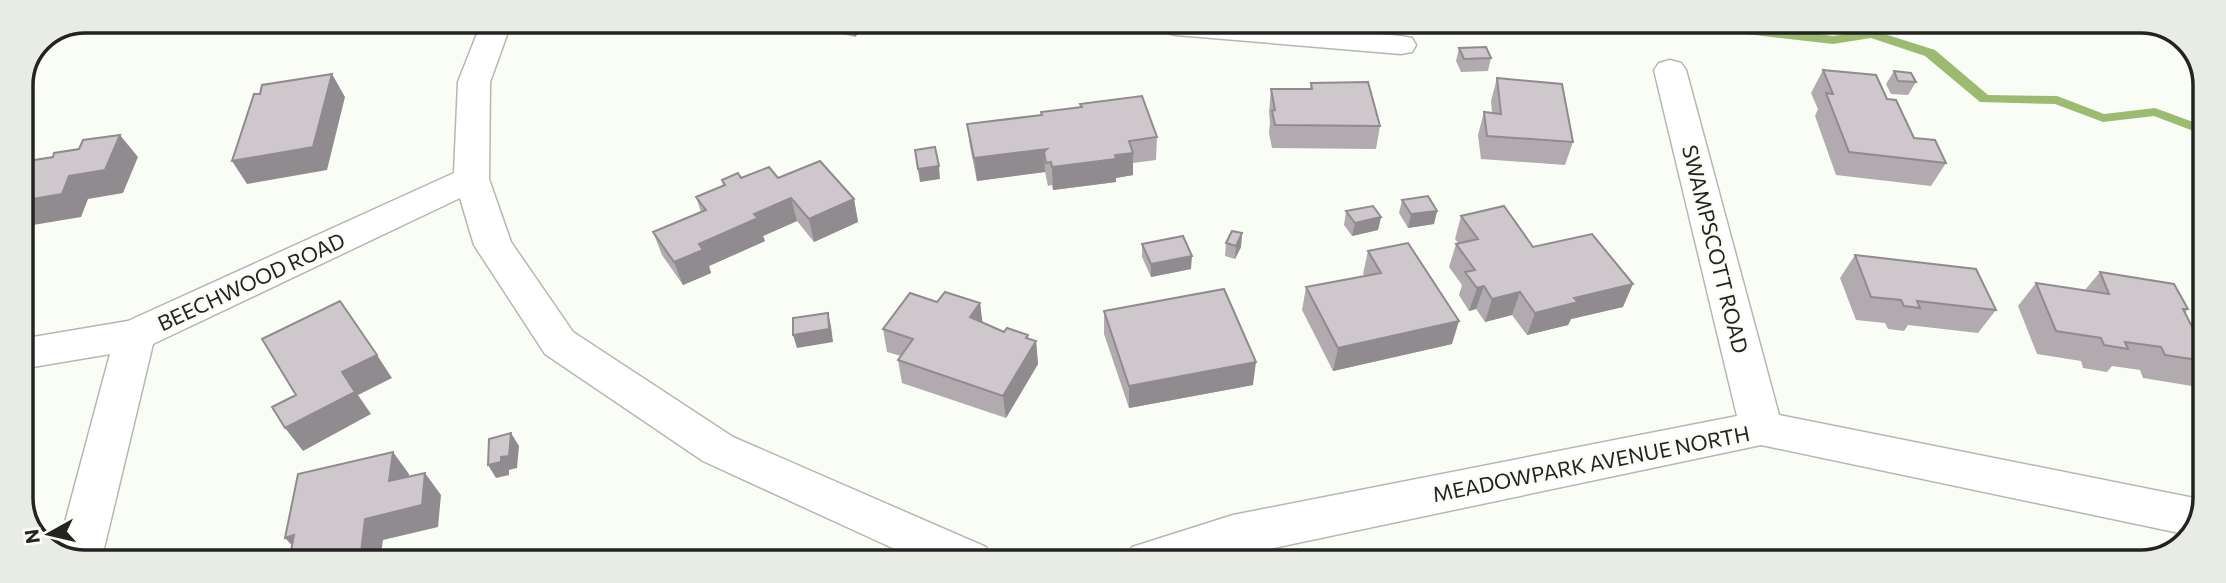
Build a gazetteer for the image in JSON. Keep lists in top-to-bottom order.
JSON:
{
  "streets": {
    "street": ["SWAMPSCOTT ROAD", "BEECHWOOD ROAD", "MEADOWPARK AVENUE NORTH"]
  },
  "crossings": [
    ["SWAMPSCOTT ROAD", "MEADOWPARK AVENUE NORTH"]
  ],
  "north": "left"
}
